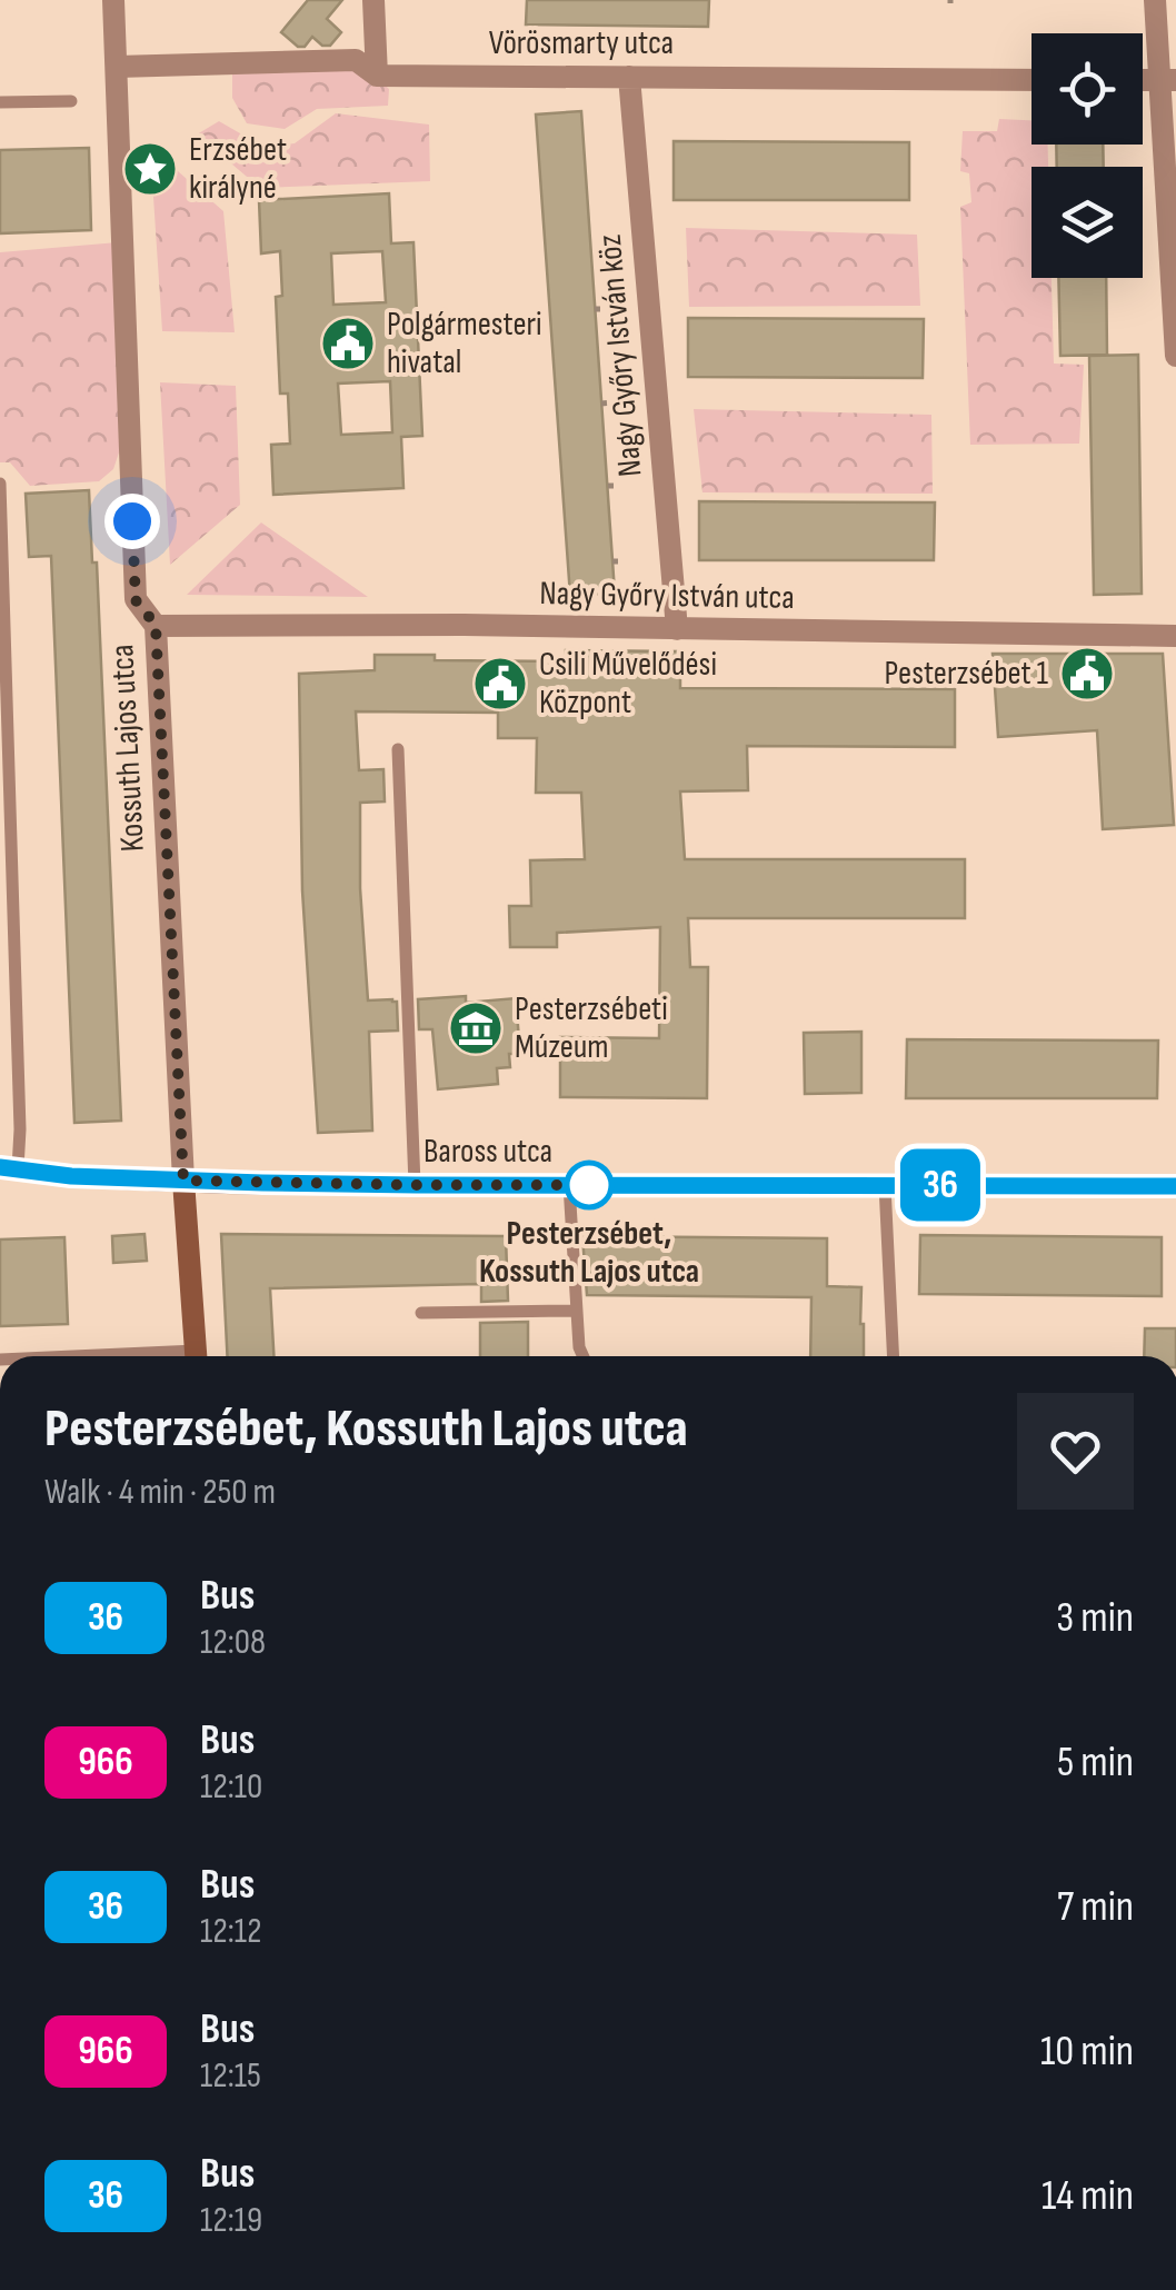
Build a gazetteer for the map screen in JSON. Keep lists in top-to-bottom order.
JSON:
{
  "streets": {
    "street": [
      "Vörösmarty utca",
      "Nagy Győry István köz",
      "Nagy Győry István utca",
      "Kossuth Lajos utca",
      "Baross utca"
    ]
  },
  "crossings": [
    ["Vörösmarty utca", "Nagy Győry István köz"],
    ["Vörösmarty utca", "Kossuth Lajos utca"],
    ["Nagy Győry István köz", "Nagy Győry István utca"],
    ["Nagy Győry István utca", "Kossuth Lajos utca"],
    ["Kossuth Lajos utca", "Baross utca"]
  ],
  "places": {
    "place": ["Erzsébet királyné"],
    "public building": ["Polgármesteri hivatal", "Pesterzsébet 1", "Csili Művelődési Központ"],
    "museum": ["Pesterzsébeti Múzeum"],
    "other": ["Pesterzsébet, Kossuth Lajos utca"]
  },
  "lines": ["bus line 36"],
  "page": {
    "on_map": "36",
    "heading": ["Pesterzsébet, Kossuth Lajos utca", "Walk · 4 min · 250 m"],
    "list": [
      {
        "mark": "36",
        "name": "Bus",
        "note": "12:08",
        "value": "3 min"
      },
      {
        "mark": "966",
        "name": "Bus",
        "note": "12:10",
        "value": "5 min"
      },
      {
        "mark": "36",
        "name": "Bus",
        "note": "12:12",
        "value": "7 min"
      },
      {
        "mark": "966",
        "name": "Bus",
        "note": "12:15",
        "value": "10 min"
      },
      {
        "mark": "36",
        "name": "Bus",
        "note": "12:19",
        "value": "14 min"
      }
    ]
  }
}
